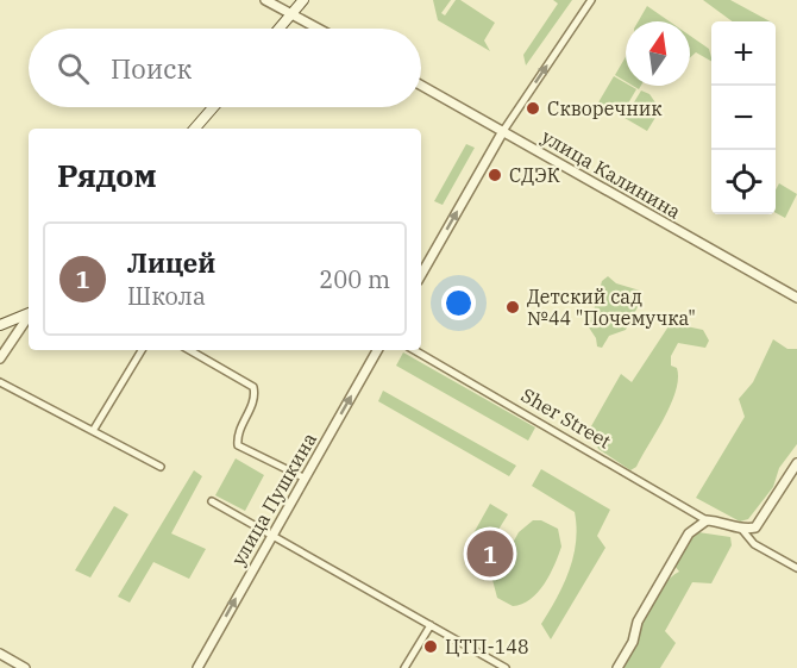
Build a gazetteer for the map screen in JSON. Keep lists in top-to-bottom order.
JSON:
{
  "streets": {
    "street": ["улица Калинина", "Sher Street", "улица Пушкина"]
  },
  "one_way": ["улица Пушкина"],
  "places": [
    "Скворечник",
    "СДЭК",
    "Детский сад №44 \"Почемучка\"",
    "ЦТП-148"
  ],
  "north": "top",
  "page": {
    "map_buttons": ["+", "−"],
    "search": "Поиск",
    "heading": "Рядом",
    "list": [
      {
        "mark": "1",
        "name": "Лицей",
        "note": "Школа",
        "value": "200 m"
      }
    ],
    "pins": "1"
  }
}
